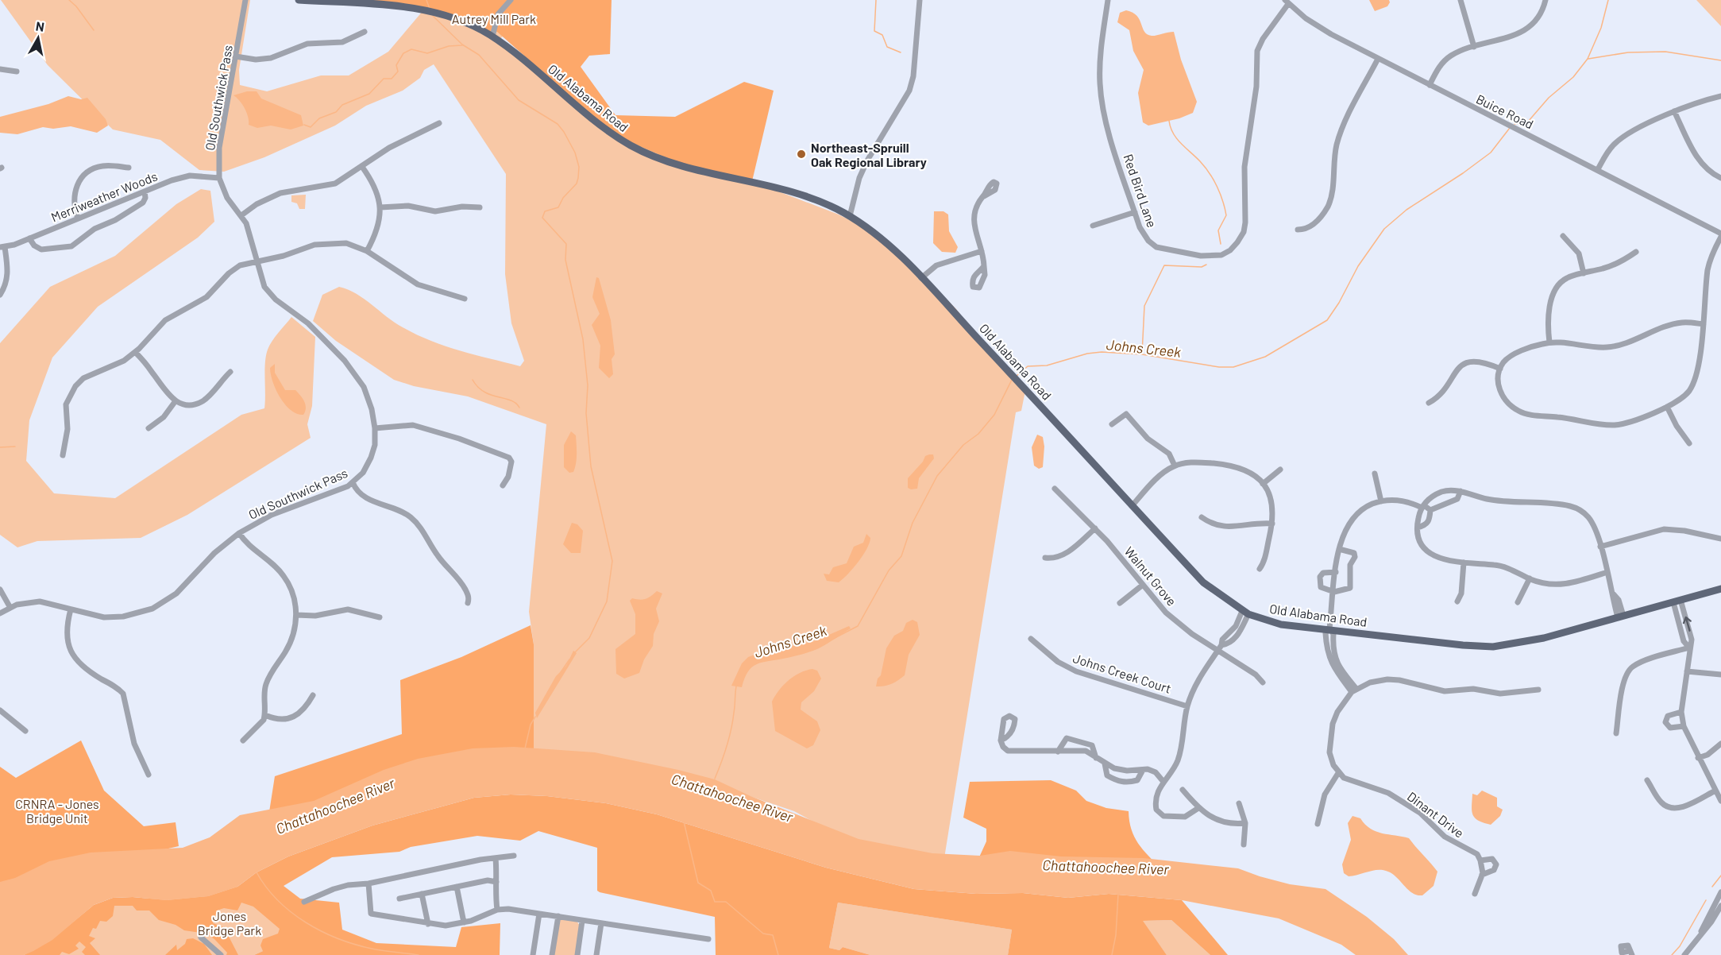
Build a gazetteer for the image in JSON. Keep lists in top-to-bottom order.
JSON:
{
  "streets": {
    "main road": ["Old Alabama Road"],
    "street": [
      "Old Southwick Pass",
      "Buice Road",
      "Red Bird Lane",
      "Merriweather Woods",
      "Walnut Grove",
      "Johns Creek Court",
      "Dinant Drive"
    ]
  },
  "crossings": [
    ["Old Southwick Pass", "Merriweather Woods"],
    ["Buice Road", "Red Bird Lane"]
  ],
  "water": ["Johns Creek", "Chattahoochee River"],
  "parks": ["Autrey Mill Park", "CRNRA - Jones Bridge Unit", "Jones Bridge Park"],
  "places": ["Northeast-Spruill Oak Regional Library"],
  "north": "top"
}
